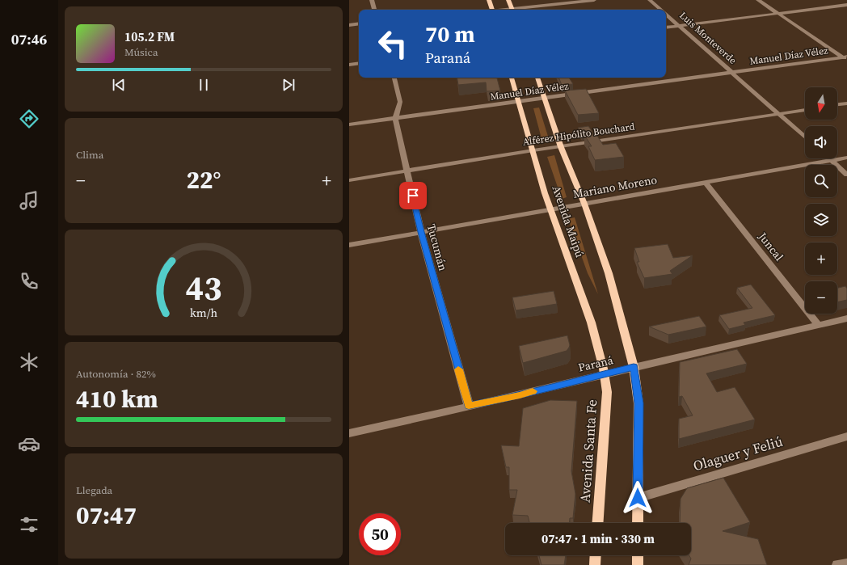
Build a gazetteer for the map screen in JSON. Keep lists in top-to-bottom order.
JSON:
{
  "streets": {
    "main road": ["Avenida Maipú", "Avenida Santa Fe"],
    "street": [
      "Luis Monteverde",
      "Manuel Díaz Vélez",
      "Alférez Hipólito Bouchard",
      "Mariano Moreno",
      "Juncal",
      "Tucumán",
      "Paraná",
      "Olaguer y Feliú"
    ]
  },
  "crossings": [
    ["Luis Monteverde", "Manuel Díaz Vélez"],
    ["Luis Monteverde", "Alférez Hipólito Bouchard"],
    ["Manuel Díaz Vélez", "Avenida Maipú"],
    ["Manuel Díaz Vélez", "Tucumán"],
    ["Alférez Hipólito Bouchard", "Avenida Maipú"],
    ["Alférez Hipólito Bouchard", "Tucumán"],
    ["Mariano Moreno", "Avenida Maipú"],
    ["Mariano Moreno", "Juncal"],
    ["Mariano Moreno", "Tucumán"],
    ["Avenida Maipú", "Paraná"],
    ["Avenida Maipú", "Avenida Santa Fe"],
    ["Juncal", "Paraná"],
    ["Tucumán", "Paraná"],
    ["Paraná", "Avenida Santa Fe"]
  ],
  "north": "bottom",
  "page": {
    "tabs": "07:46",
    "turn": ["70 m", "Paraná"],
    "song": ["105.2 FM", "Música"],
    "map_buttons": ["+", "−"],
    "tile": [
      "Clima",
      ["Autonomía · 82%", "410 km"],
      ["Llegada", "07:47"]
    ],
    "heat": ["−", "22°", "+"],
    "limit": "50",
    "trip": "07:47 · 1 min · 330 m",
    "gauge": ["43", "km/h"]
  }
}
